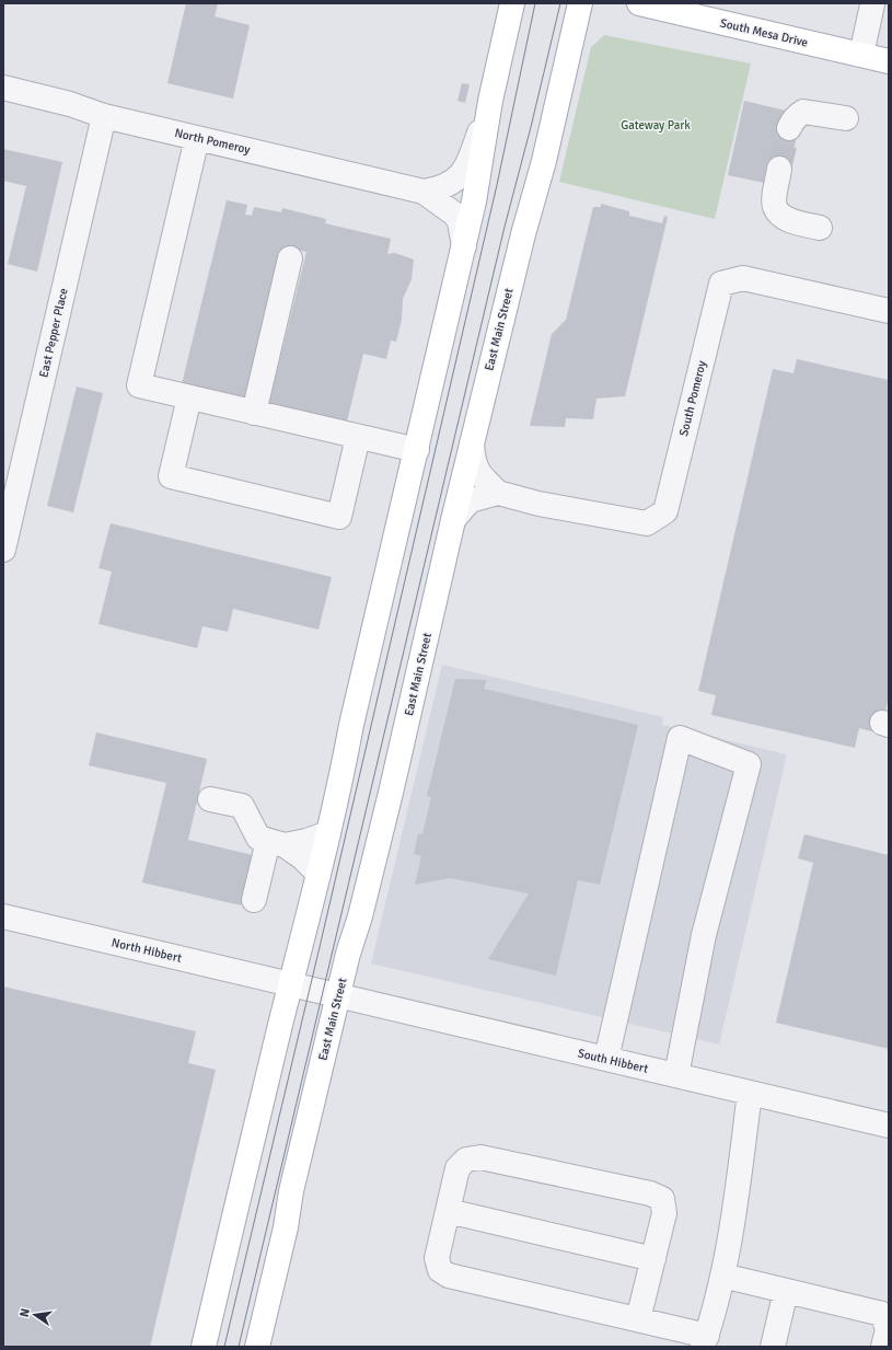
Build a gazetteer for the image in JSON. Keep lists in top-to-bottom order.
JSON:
{
  "streets": {
    "main road": ["South Mesa Drive", "East Main Street"],
    "street": [
      "North Pomeroy",
      "East Pepper Place",
      "South Pomeroy",
      "North Hibbert",
      "South Hibbert"
    ]
  },
  "crossings": [
    ["North Pomeroy", "East Pepper Place"],
    ["East Main Street", "South Pomeroy"],
    ["East Main Street", "North Hibbert"],
    ["East Main Street", "South Hibbert"],
    ["North Hibbert", "South Hibbert"]
  ],
  "parks": ["Gateway Park"],
  "north": "left"
}
